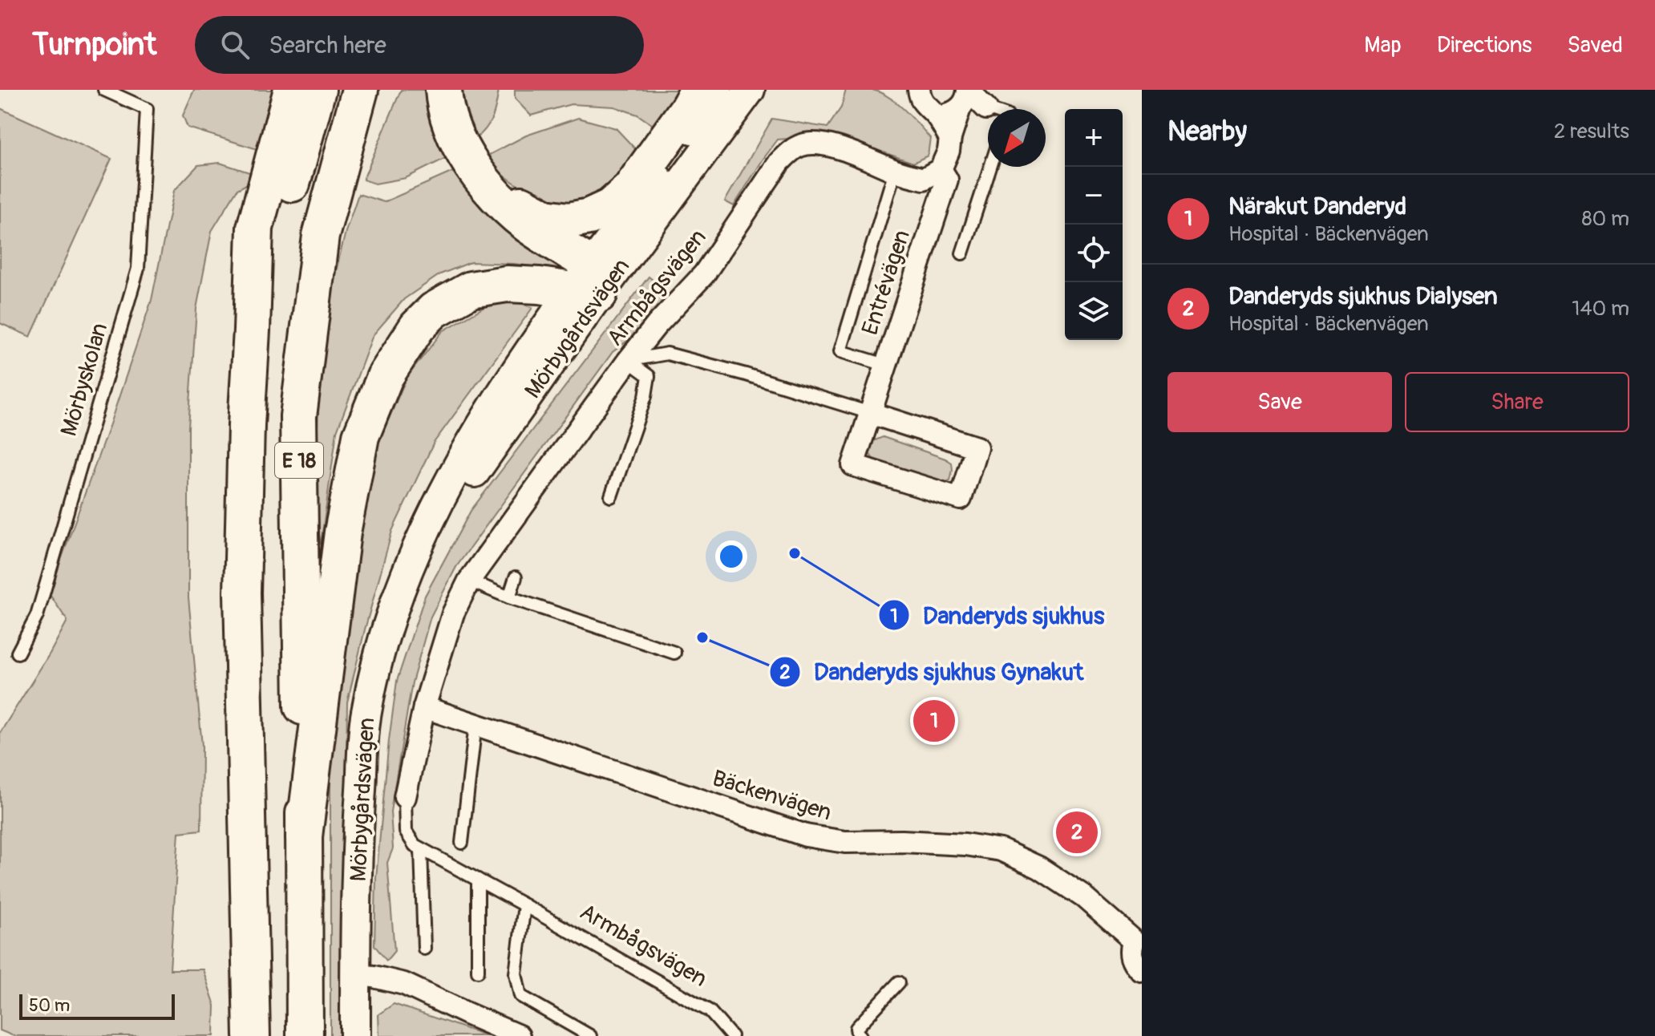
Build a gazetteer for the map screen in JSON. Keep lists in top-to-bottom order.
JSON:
{
  "streets": {
    "highway": ["E 18"],
    "street": [
      "Entrévägen",
      "Armbågsvägen",
      "Mörbygårdsvägen",
      "Bäckenvägen"
    ],
    "lane": ["Mörbyskolan"]
  },
  "crossings": [
    ["Entrévägen", "Armbågsvägen"],
    ["Armbågsvägen", "Bäckenvägen"]
  ],
  "places": ["Danderyds sjukhus", "Danderyds sjukhus Gynakut"],
  "scale_bar": "50 m",
  "north": "bottom left",
  "page": {
    "header": "Turnpoint",
    "search": "Search here",
    "nav": ["Map", "Directions", "Saved"],
    "heading": ["Nearby", "2 results"],
    "map_buttons": ["+", "−"],
    "list": [
      {
        "mark": "1",
        "name": "Närakut Danderyd",
        "note": "Hospital · Bäckenvägen",
        "value": "80 m"
      },
      {
        "mark": "2",
        "name": "Danderyds sjukhus Dialysen",
        "note": "Hospital · Bäckenvägen",
        "value": "140 m"
      }
    ],
    "buttons": ["Save", "Share"],
    "pins": ["1", "2"],
    "scale": "50 m"
  }
}
